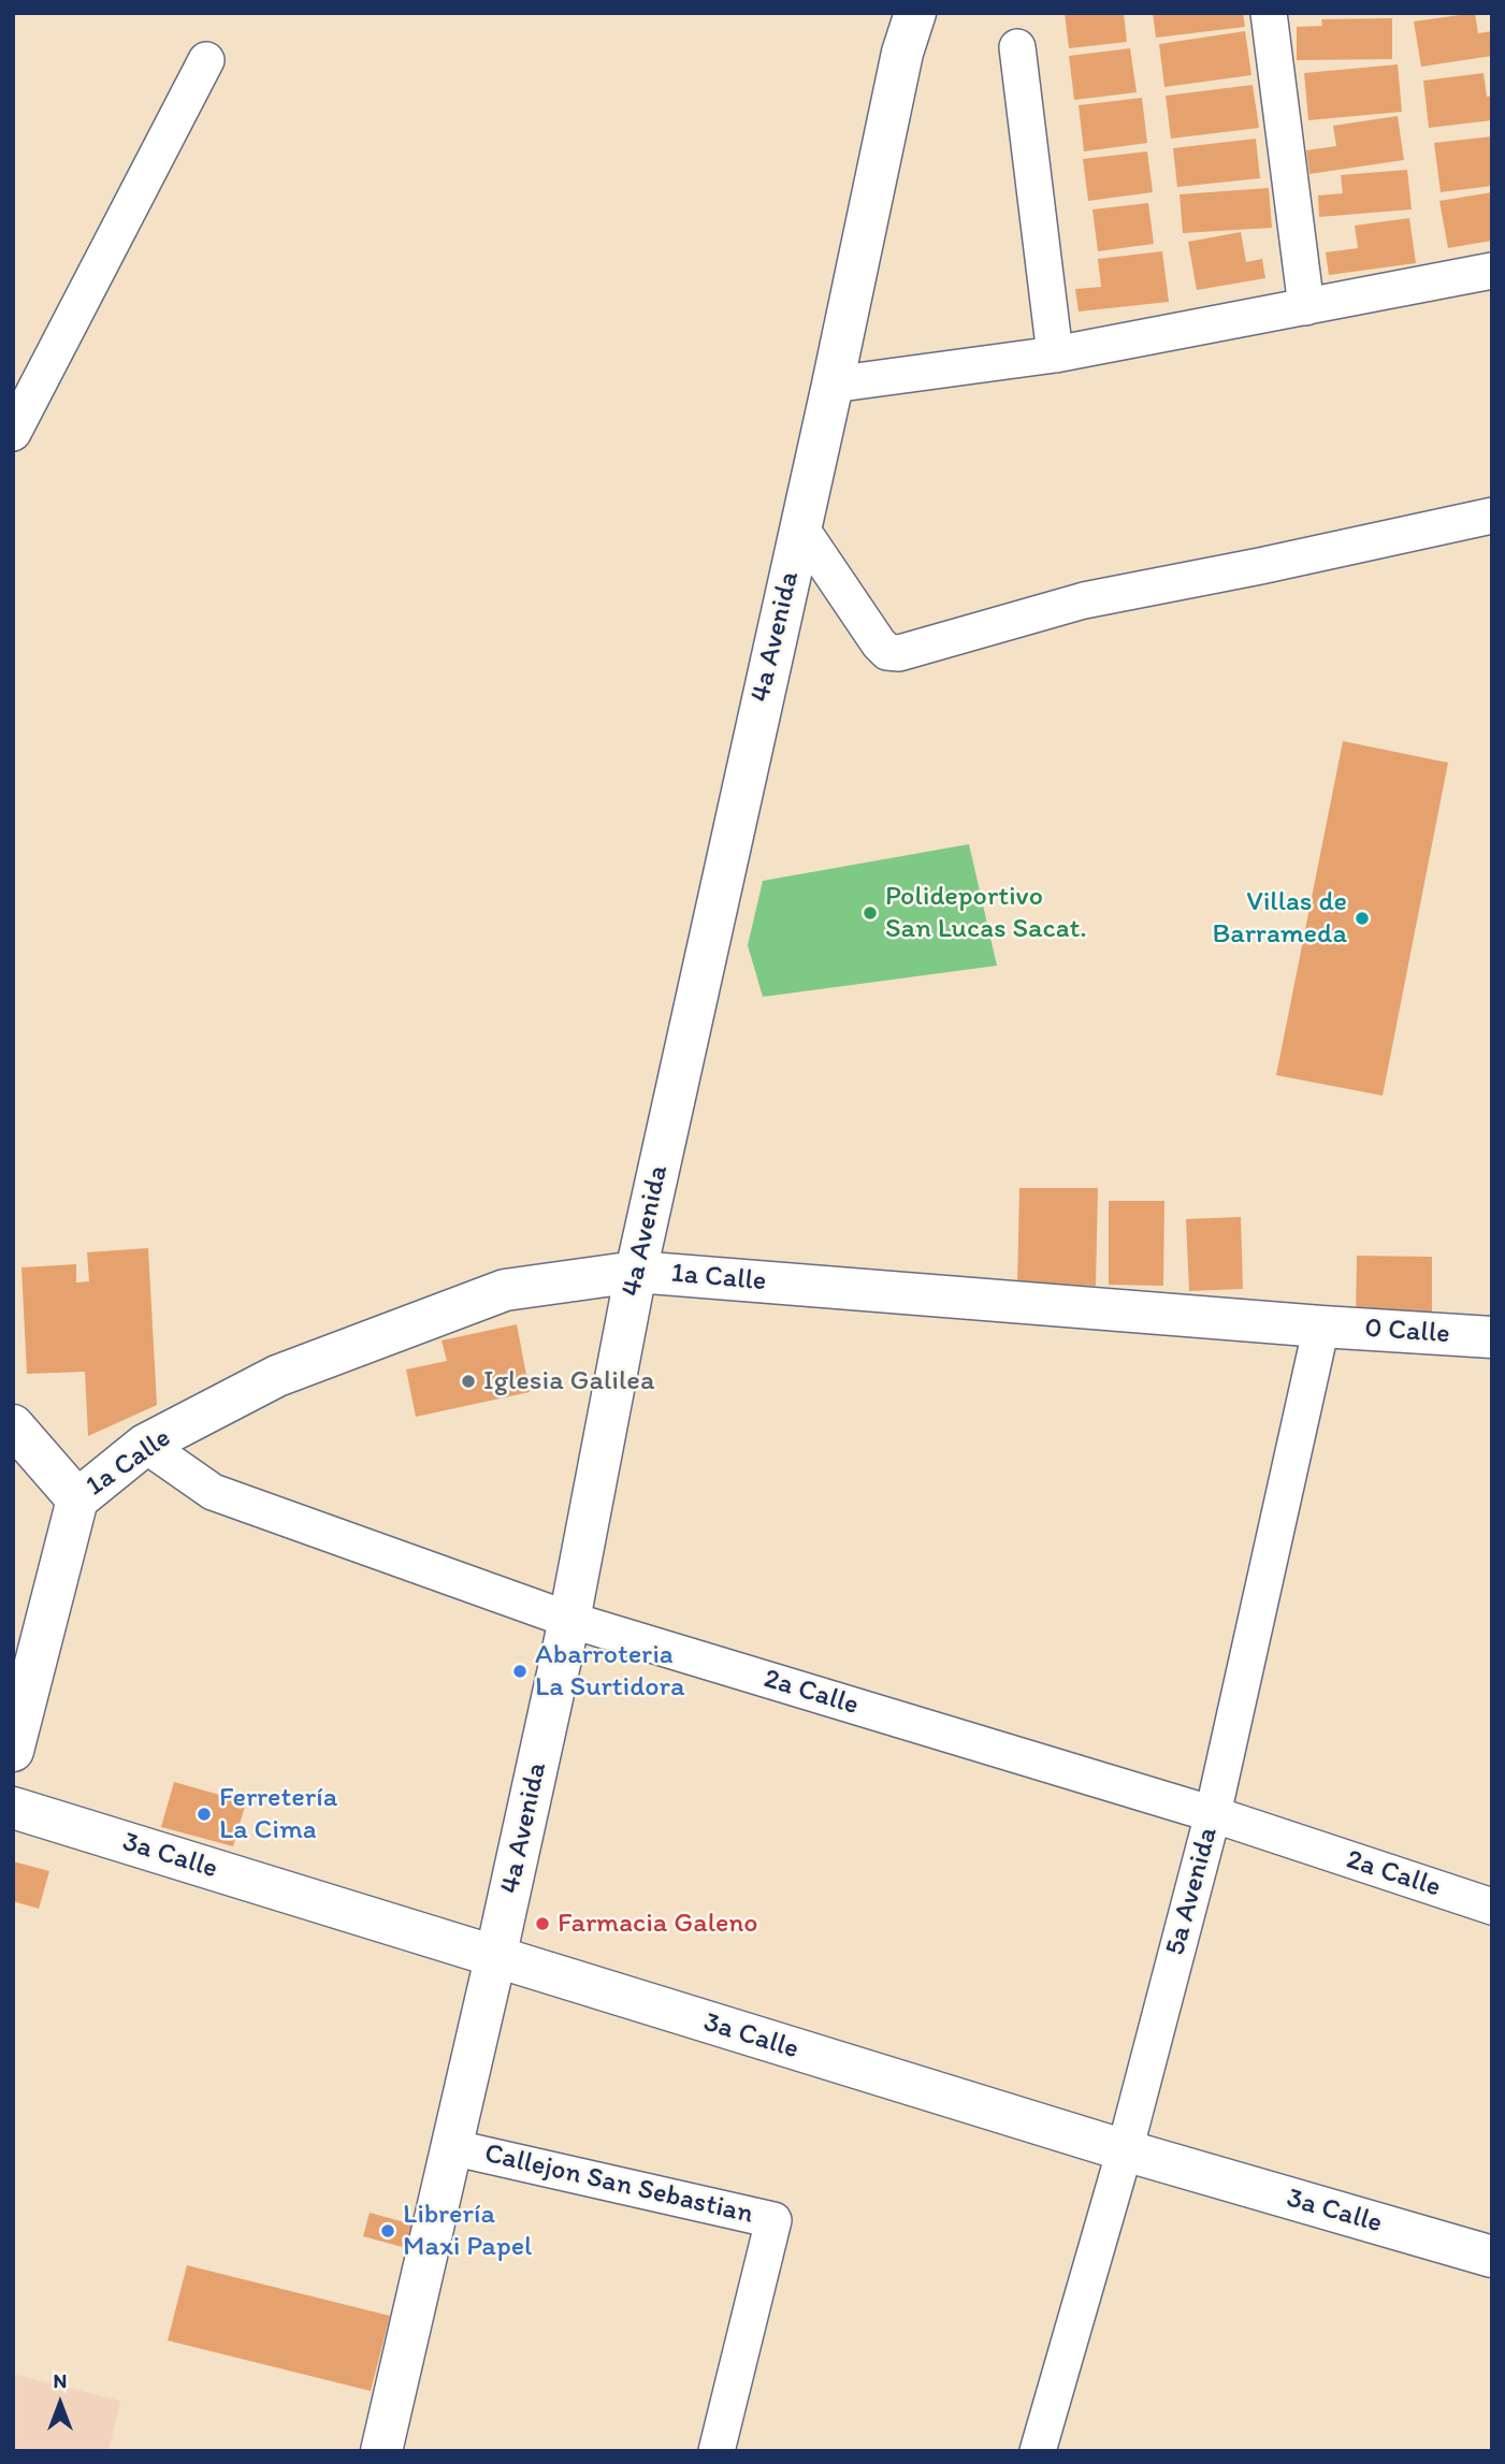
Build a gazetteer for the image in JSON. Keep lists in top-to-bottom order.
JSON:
{
  "streets": {
    "street": [
      "4a Avenida",
      "1a Calle",
      "0 Calle",
      "2a Calle",
      "3a Calle",
      "5a Avenida",
      "Callejon San Sebastian"
    ]
  },
  "crossings": [
    ["4a Avenida", "1a Calle"],
    ["4a Avenida", "2a Calle"],
    ["4a Avenida", "3a Calle"],
    ["4a Avenida", "Callejon San Sebastian"],
    ["1a Calle", "0 Calle"],
    ["1a Calle", "2a Calle"],
    ["1a Calle", "5a Avenida"],
    ["0 Calle", "5a Avenida"],
    ["2a Calle", "5a Avenida"],
    ["3a Calle", "5a Avenida"]
  ],
  "places": [
    "Polideportivo San Lucas Sacat.",
    "Villas de Barrameda",
    "Iglesia Galilea",
    "Abarroteria La Surtidora",
    "Ferretería La Cima",
    "Farmacia Galeno",
    "Librería Maxi Papel"
  ],
  "north": "top"
}
